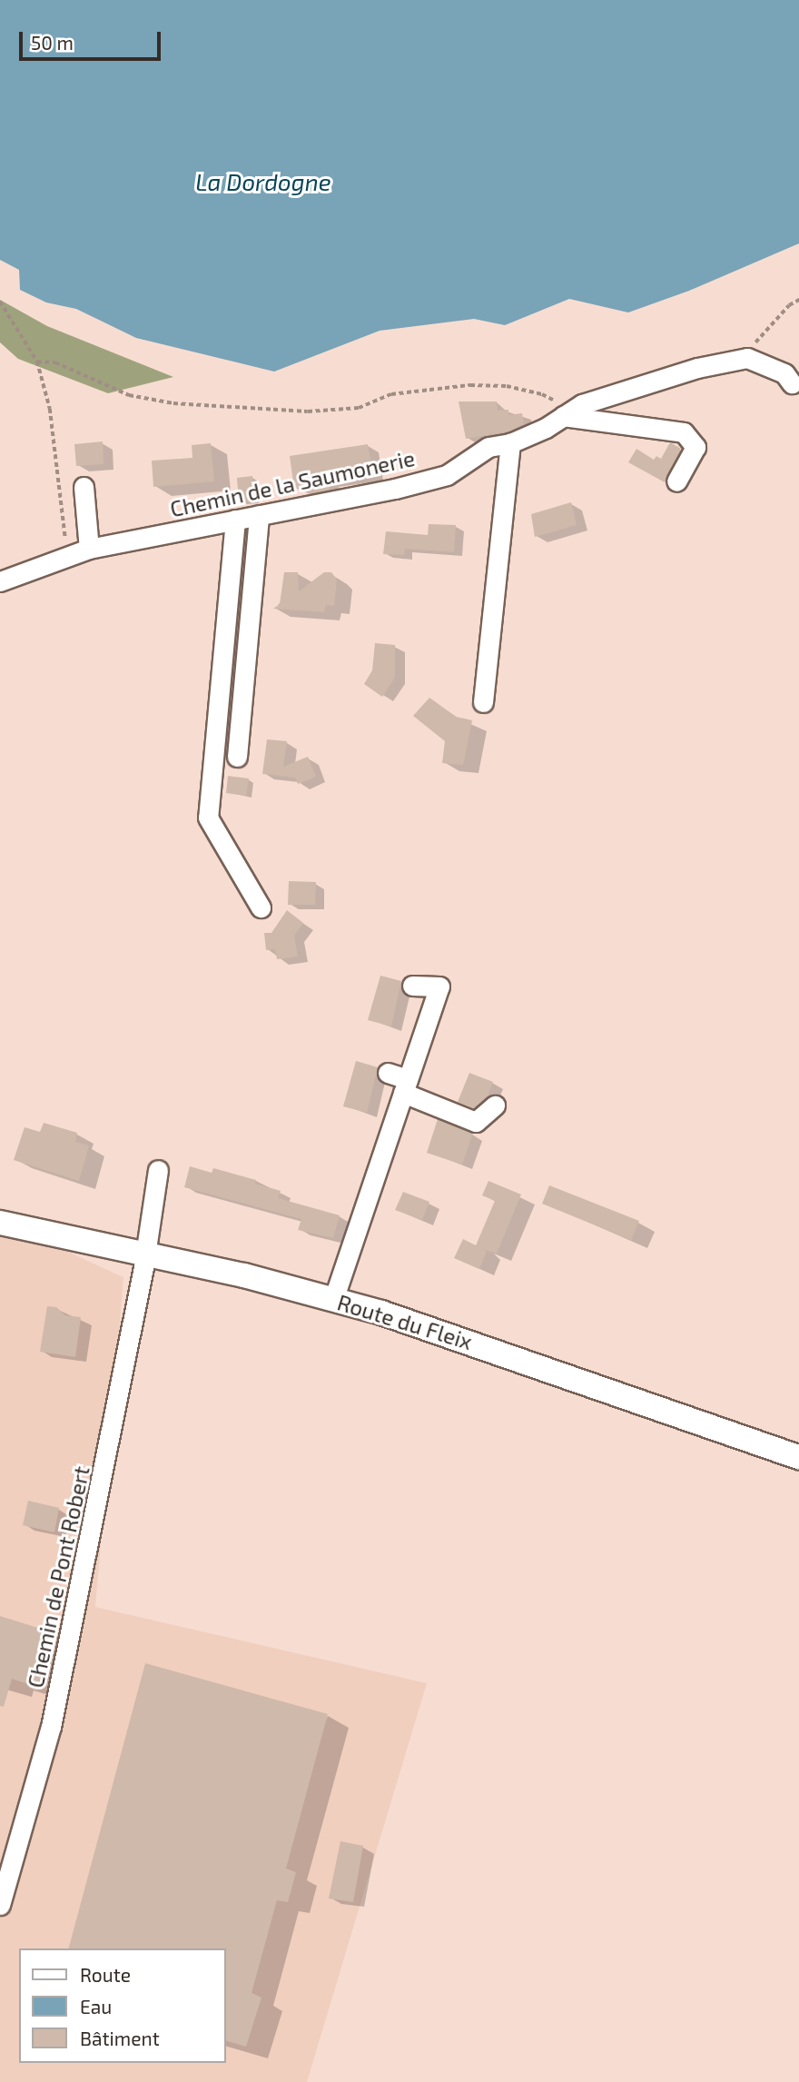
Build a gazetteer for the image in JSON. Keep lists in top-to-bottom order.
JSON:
{
  "streets": {
    "main road": ["Route du Fleix"],
    "street": ["Chemin de la Saumonerie", "Chemin de Pont Robert"]
  },
  "crossings": [
    ["Route du Fleix", "Chemin de Pont Robert"]
  ],
  "water": ["La Dordogne"],
  "legend": ["Route", "Eau", "Bâtiment"],
  "scale_bar": "50 m"
}
